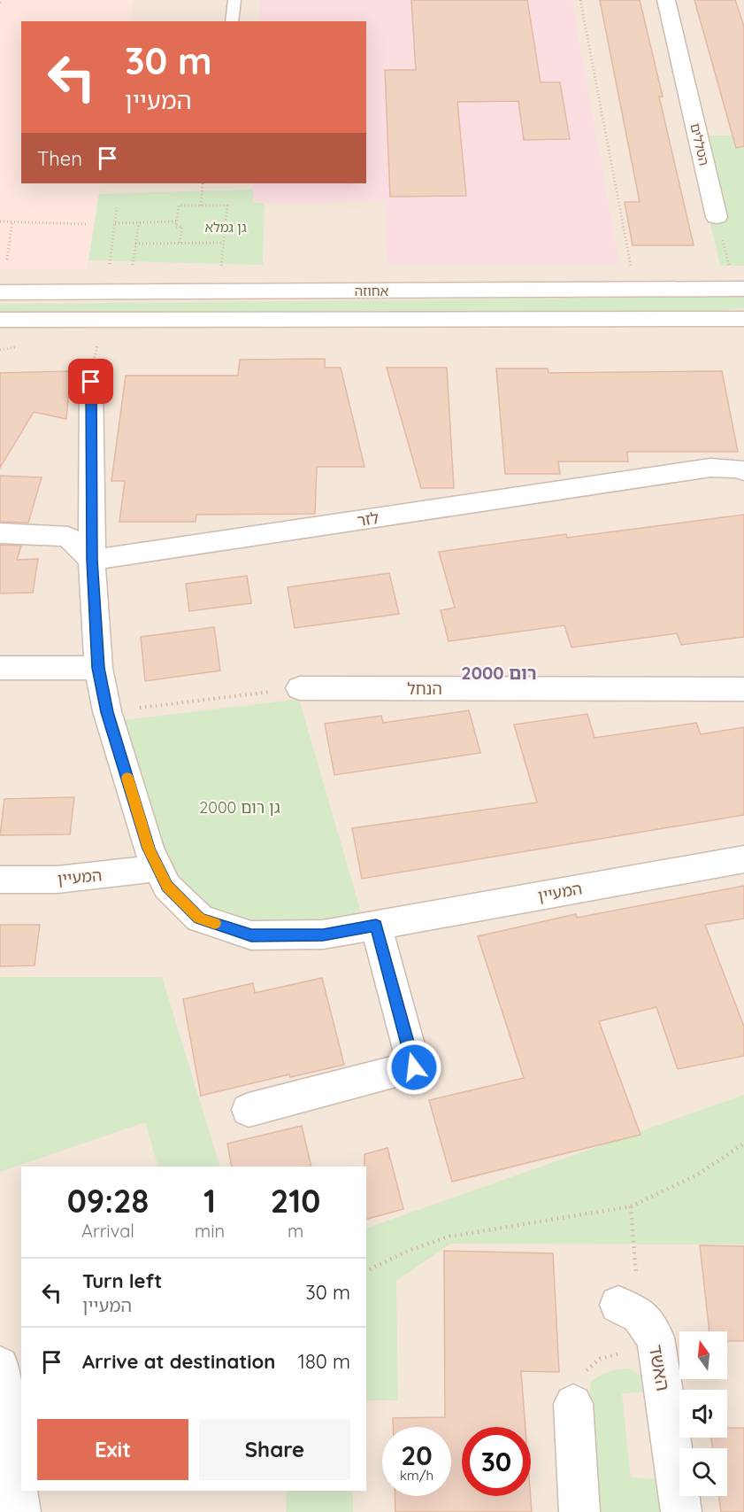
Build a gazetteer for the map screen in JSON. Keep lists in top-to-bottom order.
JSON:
{
  "streets": {
    "street": [
      "הטללים",
      "אחוזה",
      "לזר",
      "הנחל",
      "המעיין",
      "האשד"
    ]
  },
  "crossings": [
    ["לזר", "המעיין"]
  ],
  "districts": ["רום 2000"],
  "parks": ["גן גמלא", "גן רום 2000"],
  "north": "top",
  "page": {
    "turn": ["30 m", "המעיין"],
    "then": "Then",
    "eta": [
      "09:28",
      "Arrival",
      "1",
      "min",
      "210",
      "m"
    ],
    "list": [
      {
        "name": "Turn left",
        "note": "המעיין",
        "value": "30 m"
      },
      {
        "name": "Arrive at destination",
        "value": "180 m"
      }
    ],
    "buttons": ["Exit", "Share"],
    "speed": "20 km/h",
    "limit": "30"
  }
}
